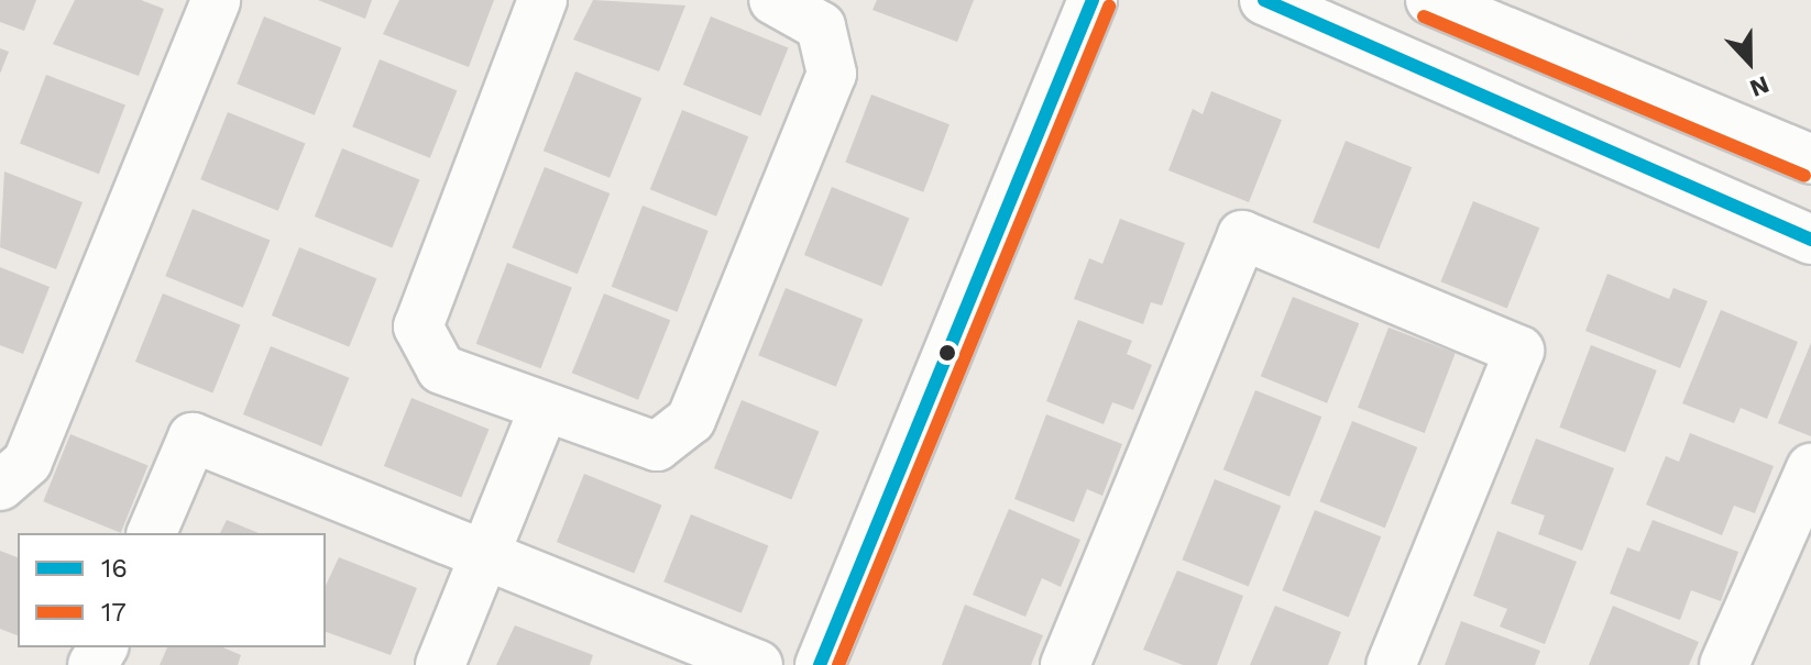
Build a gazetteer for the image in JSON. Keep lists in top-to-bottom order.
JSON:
{
  "lines": ["transit line 16", "transit line 17"],
  "legend": ["16", "17"],
  "north": "bottom"
}
